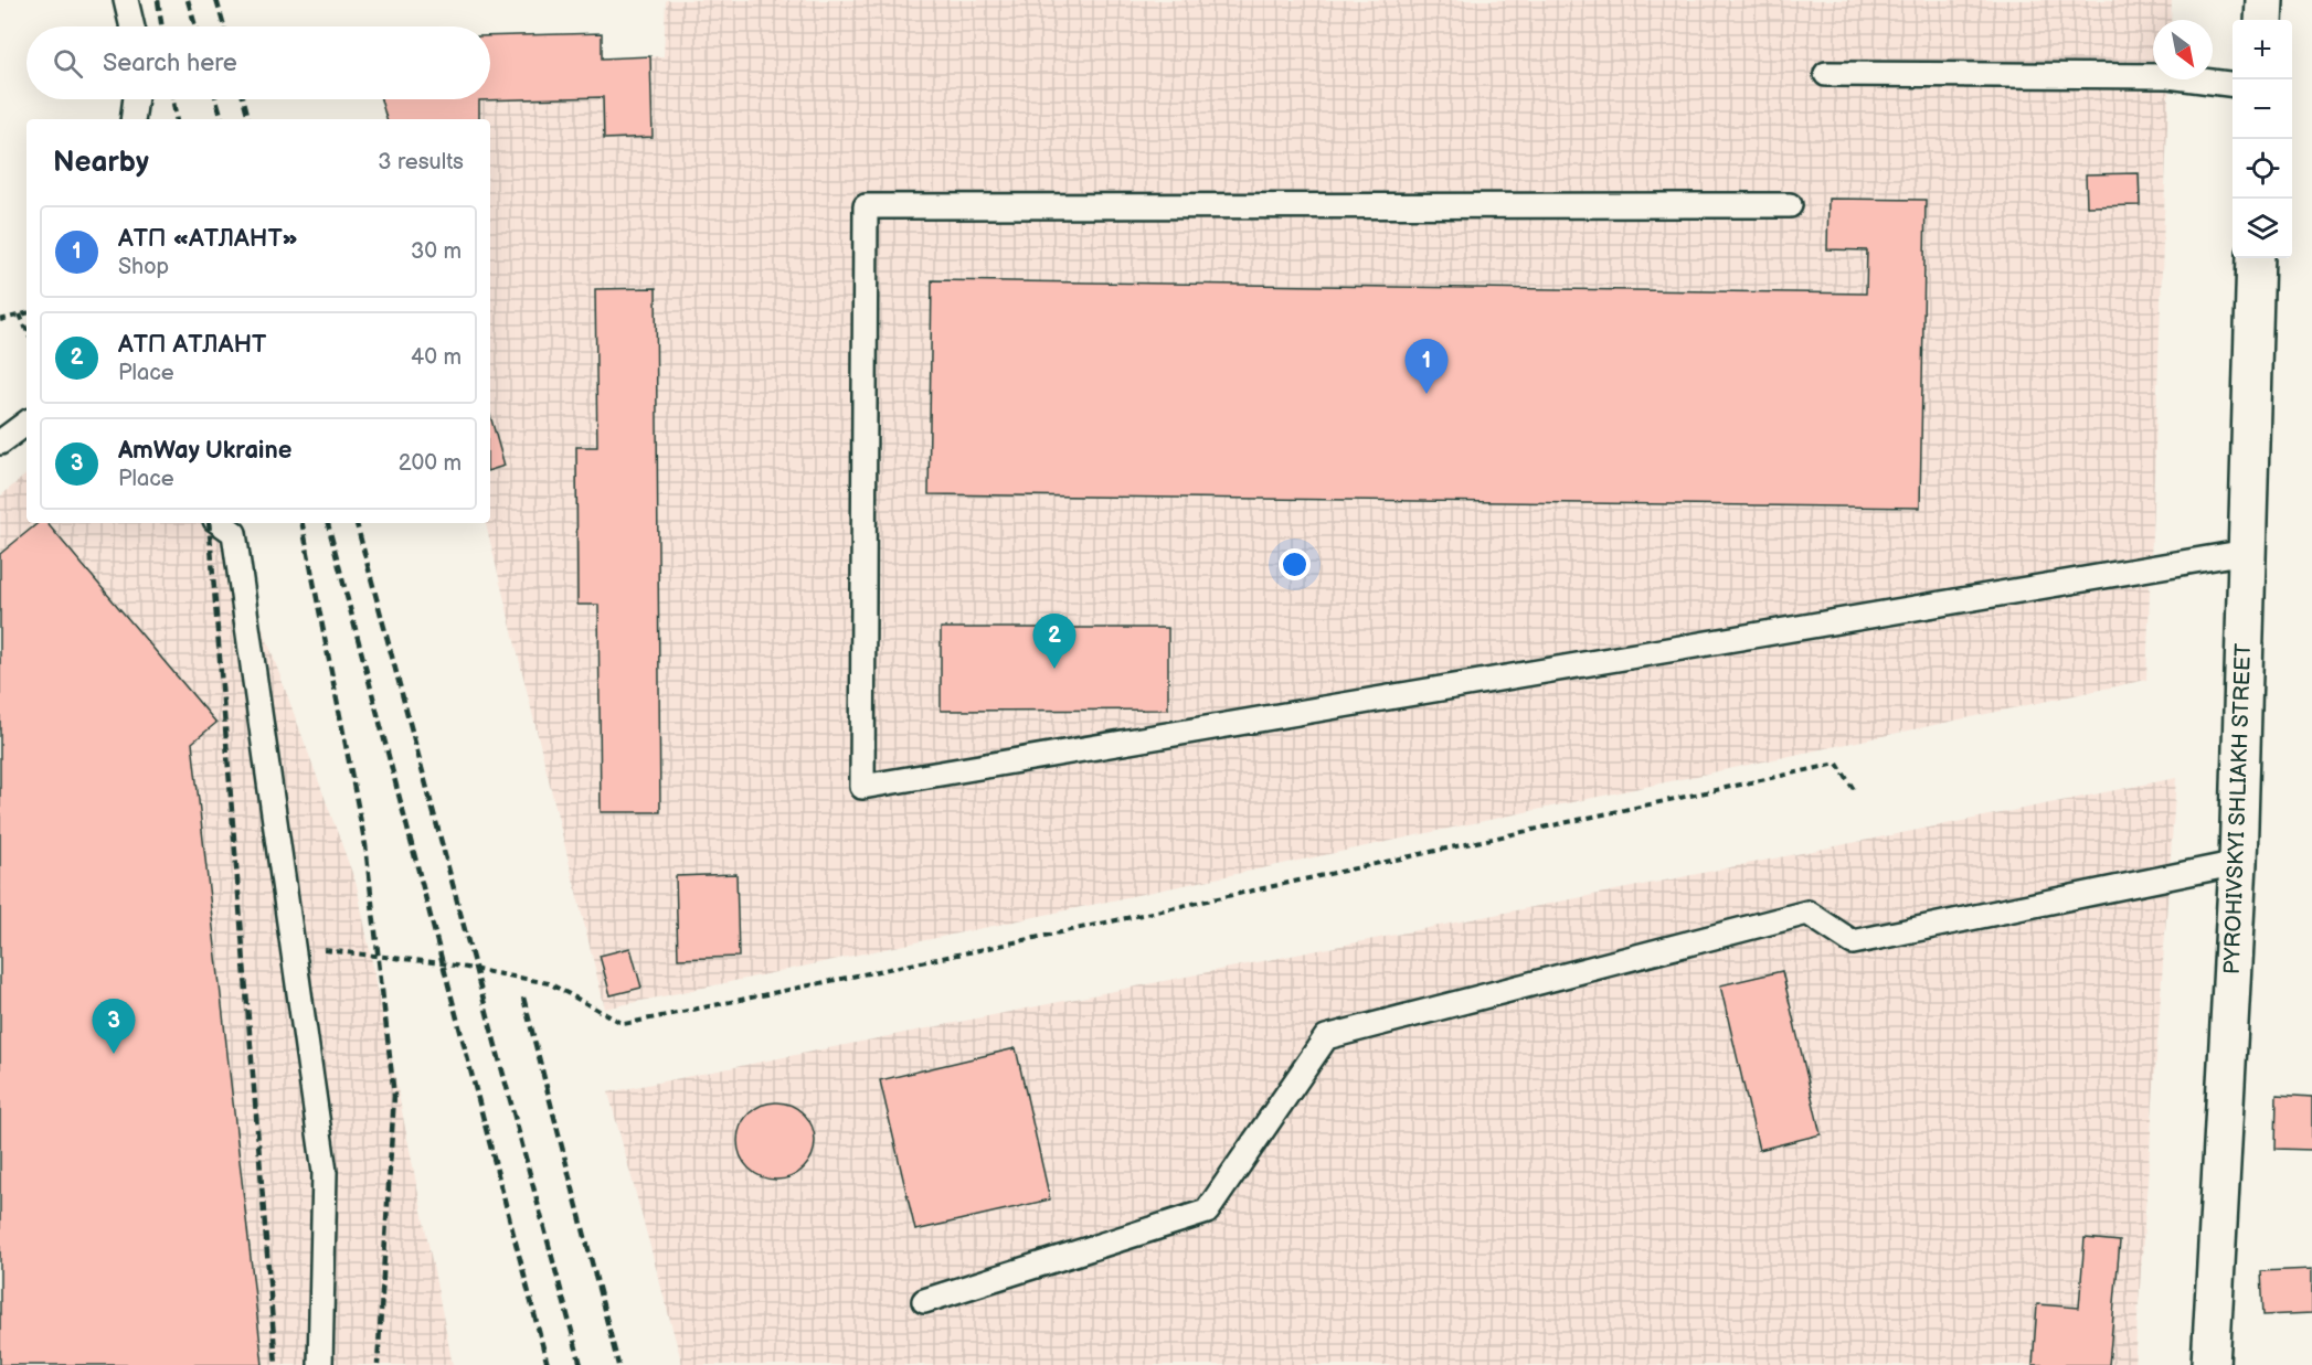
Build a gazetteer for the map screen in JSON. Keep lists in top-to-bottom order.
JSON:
{
  "streets": {
    "street": ["PYROHIVSKYI SHLIAKH STREET"]
  },
  "north": "bottom right",
  "page": {
    "map_buttons": ["+", "−"],
    "search": "Search here",
    "heading": ["Nearby", "3 results"],
    "list": [
      {
        "mark": "1",
        "name": "АТП «АТЛАНТ»",
        "note": "Shop",
        "value": "30 m"
      },
      {
        "mark": "2",
        "name": "АТП АТЛАНТ",
        "note": "Place",
        "value": "40 m"
      },
      {
        "mark": "3",
        "name": "AmWay Ukraine",
        "note": "Place",
        "value": "200 m"
      }
    ],
    "pins": ["1", "2", "3"]
  }
}
